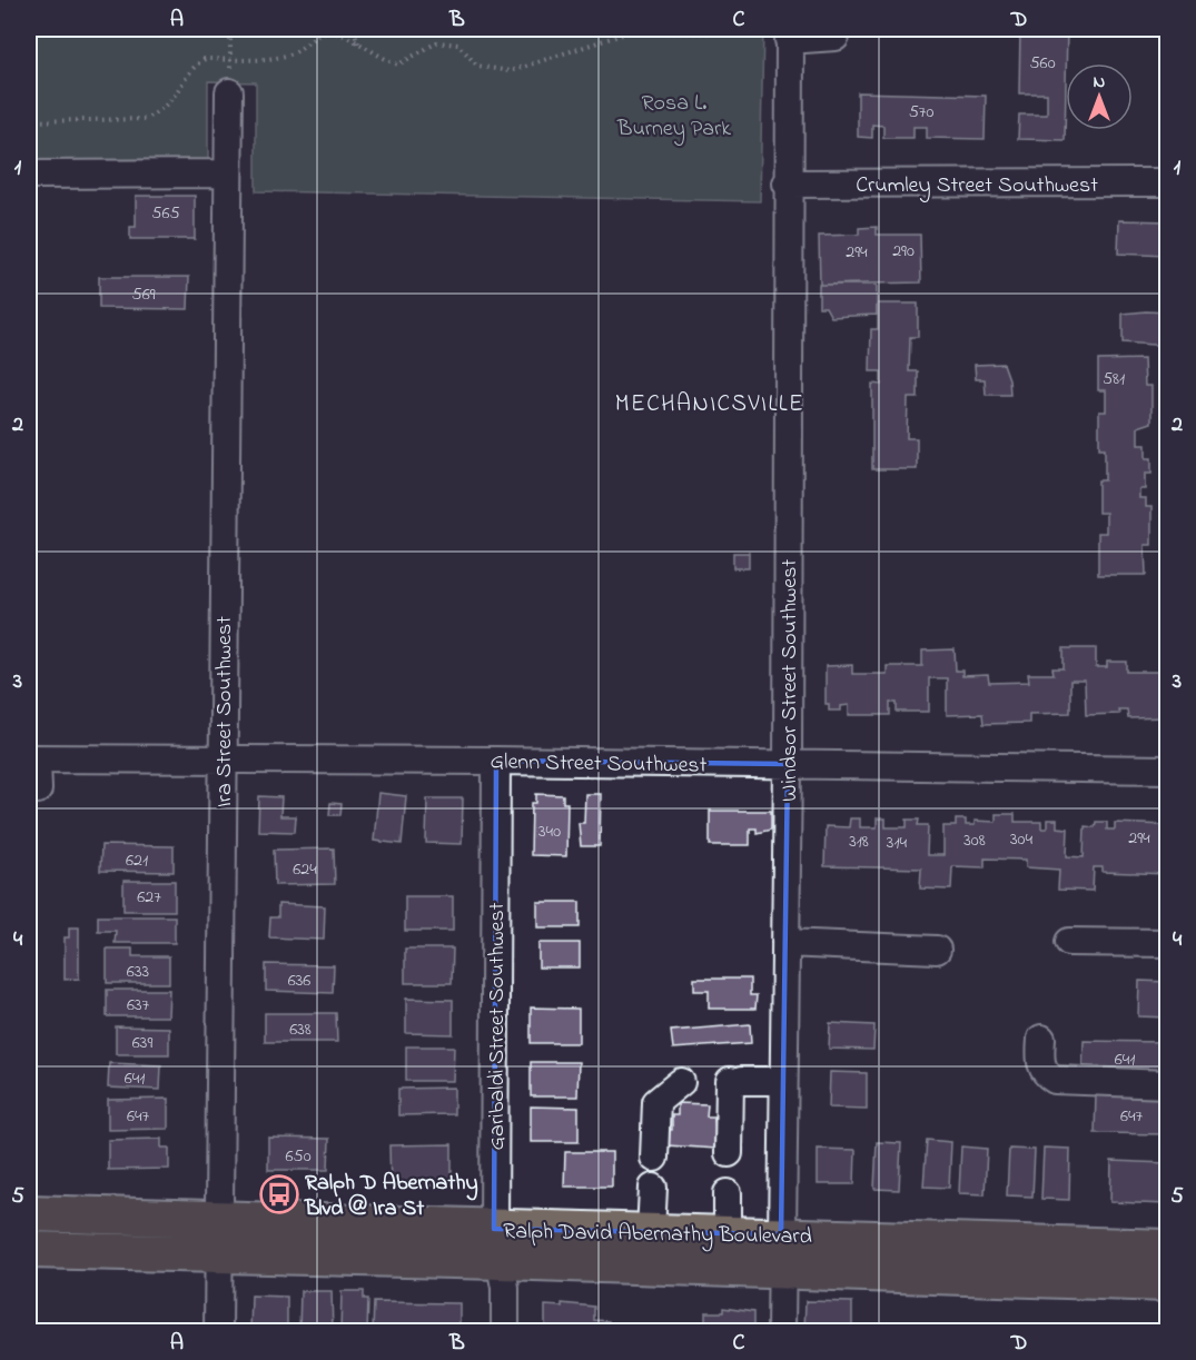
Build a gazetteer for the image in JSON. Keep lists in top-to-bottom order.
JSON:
{
  "streets": {
    "main road": ["Ralph David Abernathy Boulevard"],
    "street": [
      "Crumley Street Southwest",
      "Windsor Street Southwest",
      "Ira Street Southwest",
      "Glenn Street Southwest",
      "Garibaldi Street Southwest"
    ]
  },
  "crossings": [
    ["Crumley Street Southwest", "Windsor Street Southwest"],
    ["Windsor Street Southwest", "Glenn Street Southwest"],
    ["Windsor Street Southwest", "Ralph David Abernathy Boulevard"],
    ["Ira Street Southwest", "Glenn Street Southwest"],
    ["Ira Street Southwest", "Ralph David Abernathy Boulevard"],
    ["Glenn Street Southwest", "Garibaldi Street Southwest"],
    ["Garibaldi Street Southwest", "Ralph David Abernathy Boulevard"]
  ],
  "districts": ["MECHANICSVILLE"],
  "parks": ["Rosa L. Burney Park"],
  "places": {
    "bus stop": ["Ralph D Abernathy Blvd @ Ira St"]
  },
  "house_numbers": [
    "560",
    "570",
    "565",
    "290",
    "294",
    "569",
    "581",
    "340",
    "294",
    "304",
    "308",
    "318",
    "314",
    "621",
    "624",
    "627",
    "633",
    "636",
    "637",
    "638",
    "639",
    "641",
    "641",
    "647",
    "647",
    "650"
  ],
  "north": "top",
  "grid": {
    "columns": [
      "A",
      "B",
      "C",
      "D"
    ],
    "rows": [
      "1",
      "2",
      "3",
      "4",
      "5"
    ]
  }
}
